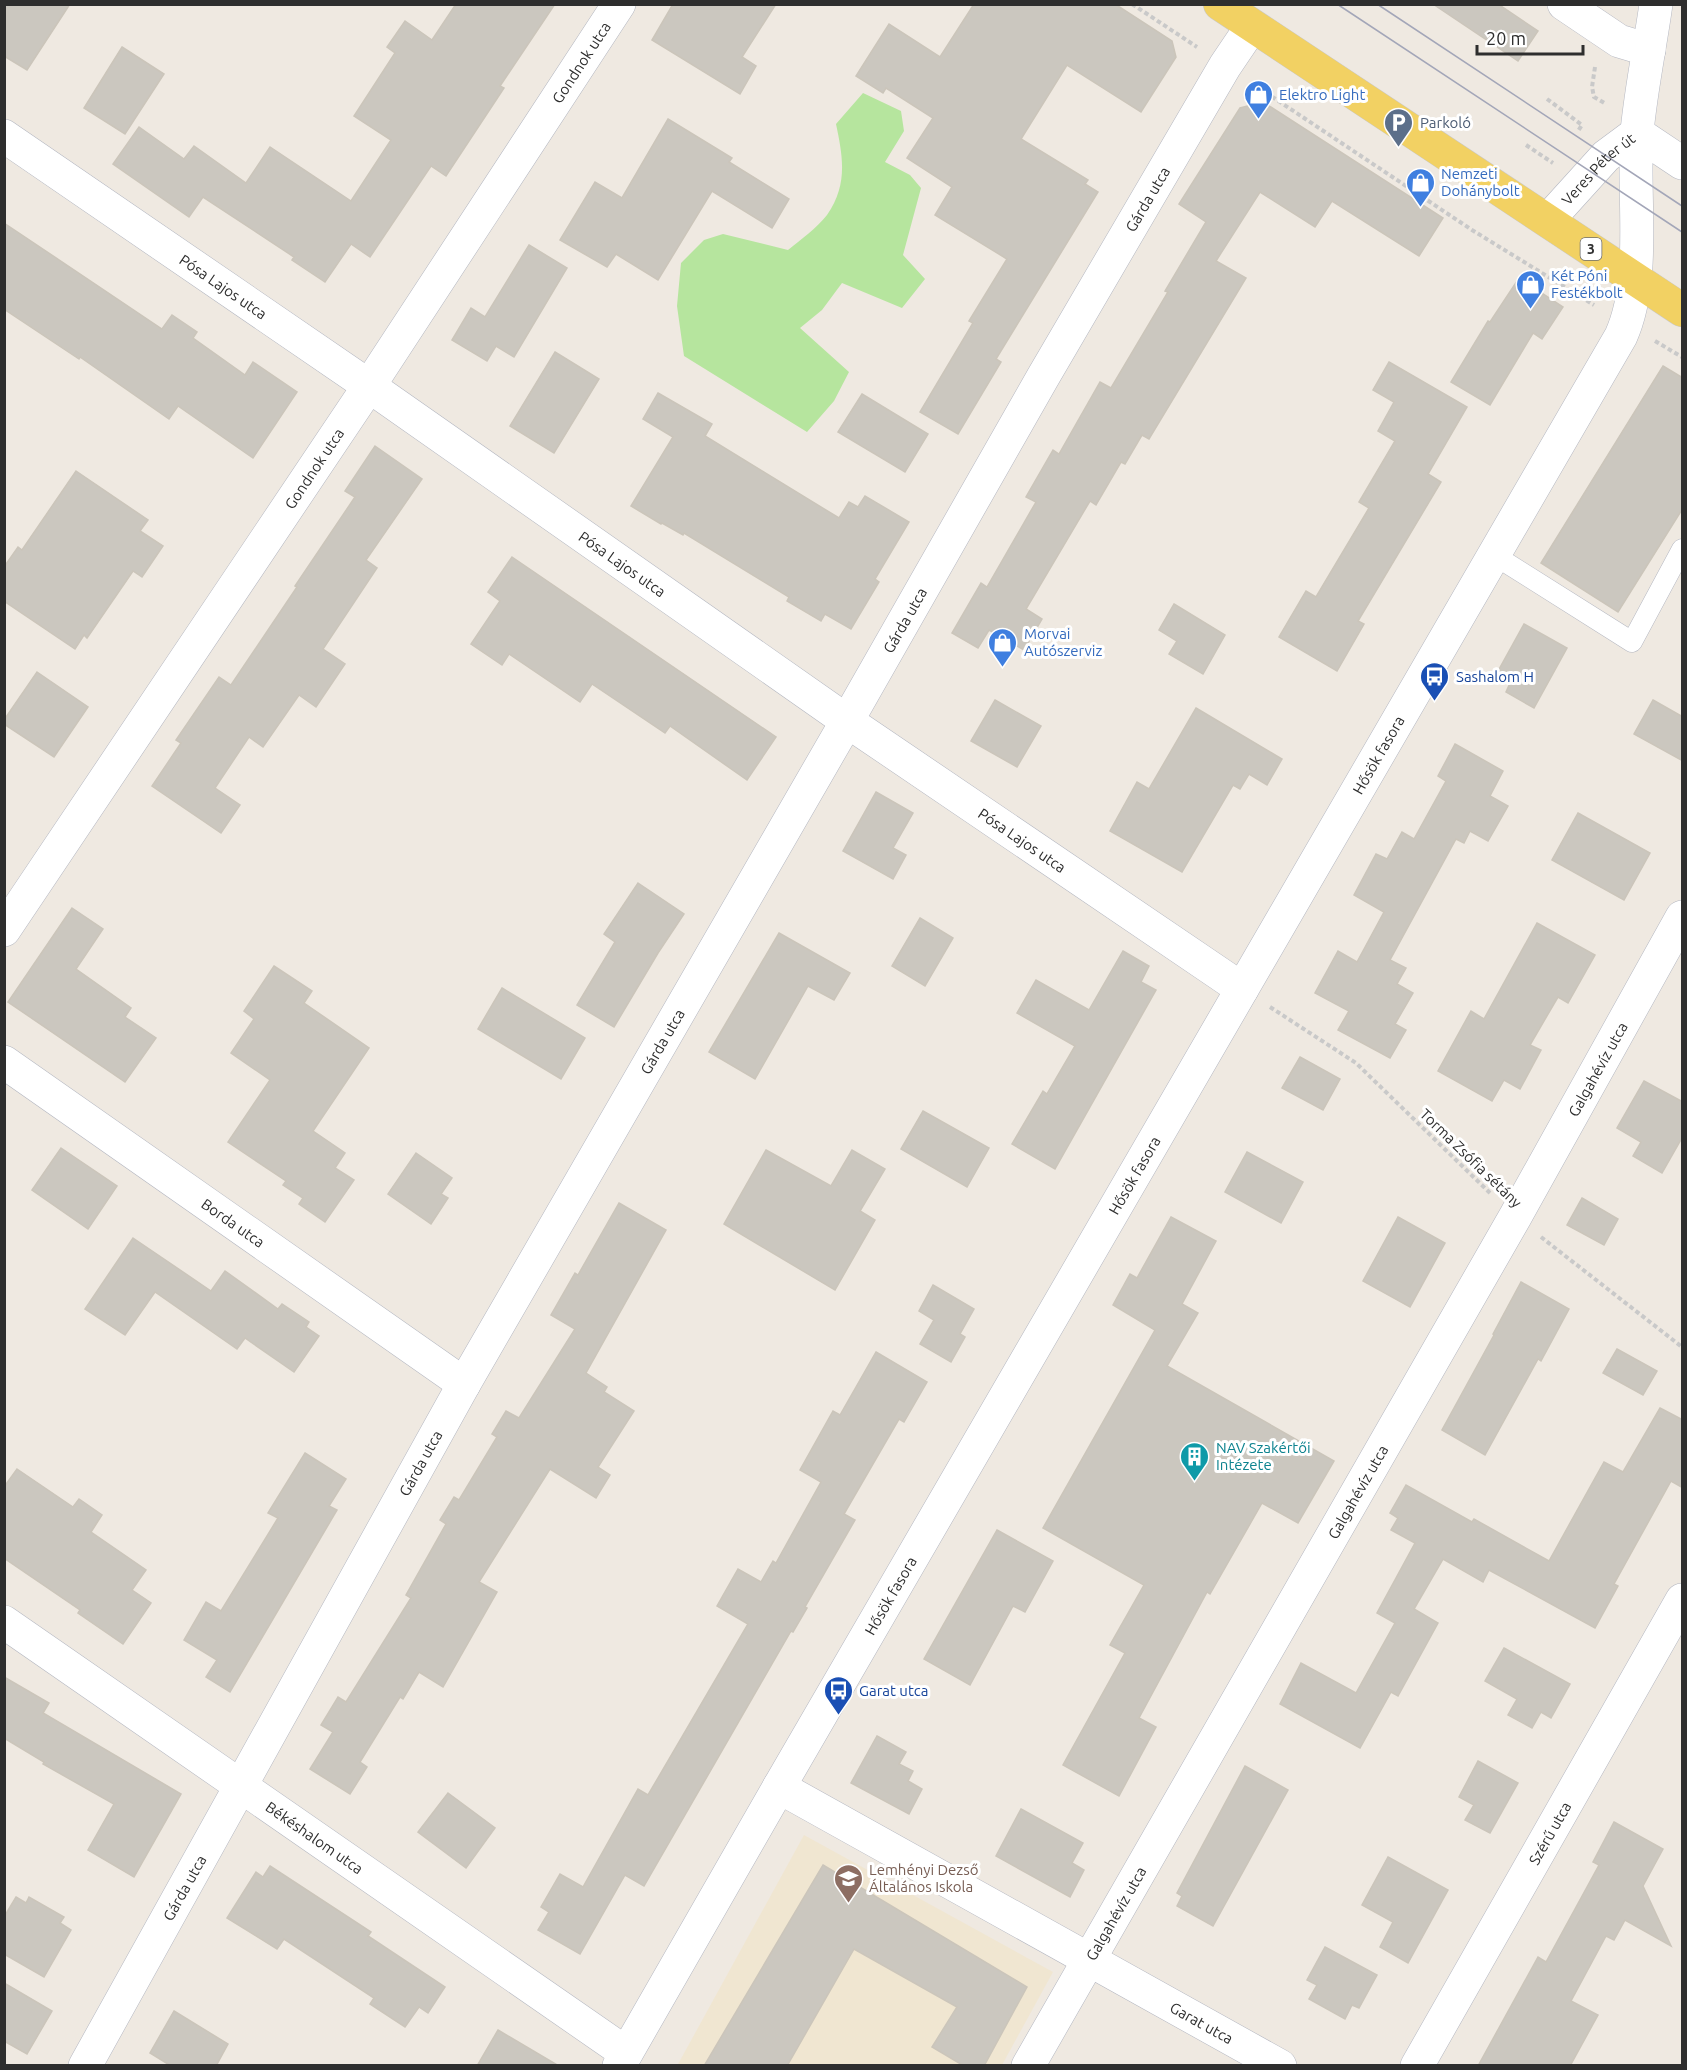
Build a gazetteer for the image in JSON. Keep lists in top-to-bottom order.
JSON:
{
  "streets": {
    "main road": ["Veres Péter út", "3"],
    "street": [
      "Gondnok utca",
      "Gárda utca",
      "Pósa Lajos utca",
      "Hősök fasora",
      "Galgahévíz utca",
      "Borda utca",
      "Szérű utca",
      "Békéshalom utca",
      "Garat utca"
    ],
    "path": ["Torma Zsófia sétány"]
  },
  "crossings": [
    ["Gondnok utca", "Pósa Lajos utca"],
    ["Veres Péter út", "Gárda utca"],
    ["Veres Péter út", "Hősök fasora"],
    ["Gárda utca", "Pósa Lajos utca"],
    ["Gárda utca", "Borda utca"],
    ["Gárda utca", "Békéshalom utca"],
    ["Pósa Lajos utca", "Hősök fasora"],
    ["Pósa Lajos utca", "Torma Zsófia sétány"],
    ["Hősök fasora", "Torma Zsófia sétány"],
    ["Hősök fasora", "Békéshalom utca"],
    ["Hősök fasora", "Garat utca"],
    ["Galgahévíz utca", "Torma Zsófia sétány"],
    ["Galgahévíz utca", "Garat utca"]
  ],
  "places": {
    "shop": [
      "Elektro Light",
      "Nemzeti Dohánybolt",
      "Két Póni Festékbolt",
      "Morvai Autószerviz"
    ],
    "parking": ["Parkoló"],
    "bus stop": ["Sashalom H", "Garat utca"],
    "building": ["NAV Szakértői Intézete"],
    "school or university": ["Lemhényi Dezső Általános Iskola"]
  },
  "scale_bar": "20 m"
}
